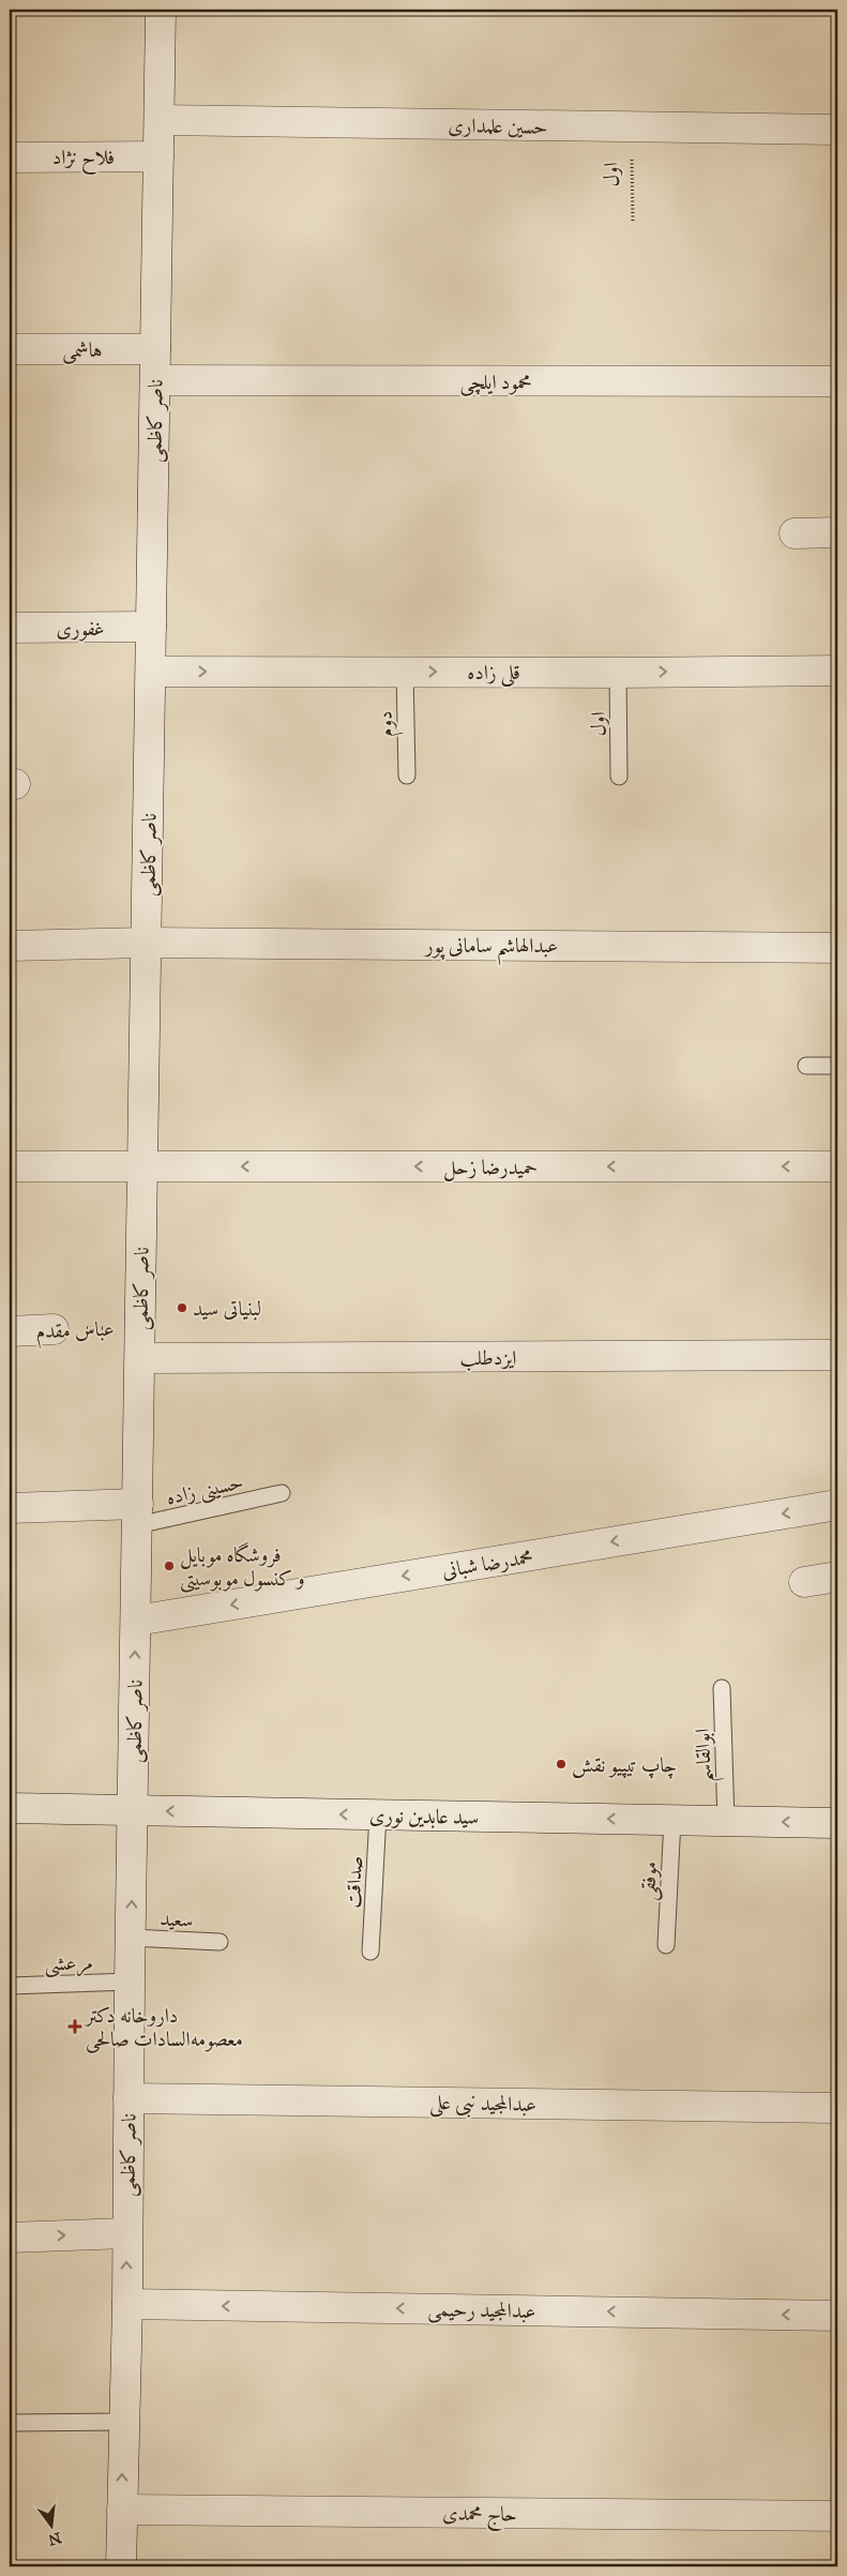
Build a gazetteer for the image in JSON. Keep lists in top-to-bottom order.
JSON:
{
  "streets": {
    "street": [
      "حسین علمداری",
      "فلاح نژاد",
      "هاشمی",
      "محمود ایلچی",
      "ناصر کاظمی",
      "غفوری",
      "قلی زاده",
      "عبدالهاشم سامانی پور",
      "حمیدرضا زحل",
      "عباس مقدم",
      "ایزدطلب",
      "محمدرضا شبانی",
      "سید عابدین نوری",
      "عبدالمجید نبی علی",
      "عبدالمجید رحیمی",
      "حاج محمدی"
    ],
    "lane": [
      "اول",
      "دوم",
      "حسینی زاده",
      "ابوالقاسم",
      "موفقی",
      "صداقت",
      "سعید",
      "مرعشی"
    ]
  },
  "crossings": [
    ["حسین علمداری", "اول"],
    ["حسین علمداری", "ناصر کاظمی"],
    ["فلاح نژاد", "ناصر کاظمی"],
    ["اول", "قلی زاده"],
    ["هاشمی", "ناصر کاظمی"],
    ["محمود ایلچی", "ناصر کاظمی"],
    ["ناصر کاظمی", "غفوری"],
    ["ناصر کاظمی", "قلی زاده"],
    ["ناصر کاظمی", "عبدالهاشم سامانی پور"],
    ["ناصر کاظمی", "حمیدرضا زحل"],
    ["ناصر کاظمی", "عباس مقدم"],
    ["ناصر کاظمی", "ایزدطلب"],
    ["ناصر کاظمی", "حسینی زاده"],
    ["ناصر کاظمی", "محمدرضا شبانی"],
    ["ناصر کاظمی", "سید عابدین نوری"],
    ["ناصر کاظمی", "سعید"],
    ["ناصر کاظمی", "مرعشی"],
    ["ناصر کاظمی", "عبدالمجید نبی علی"],
    ["ناصر کاظمی", "عبدالمجید رحیمی"],
    ["ناصر کاظمی", "حاج محمدی"],
    ["قلی زاده", "دوم"],
    ["ابوالقاسم", "سید عابدین نوری"],
    ["سید عابدین نوری", "موفقی"],
    ["سید عابدین نوری", "صداقت"]
  ],
  "one_way": [
    "قلی زاده",
    "حمیدرضا زحل",
    "محمدرضا شبانی",
    "سید عابدین نوری",
    "عبدالمجید رحیمی"
  ],
  "places": {
    "other": ["لبنیاتی سید", "فروشگاه موبایل و کنسول موبوسیتی", "چاپ تیپیو نقش"],
    "health": ["داروخانه دکتر معصومه‌السادات صالحی"]
  },
  "north": "bottom"
}
